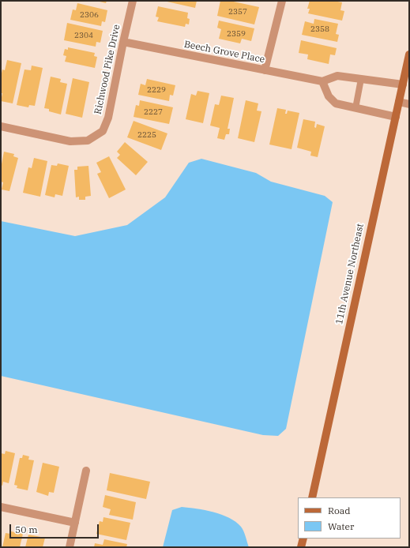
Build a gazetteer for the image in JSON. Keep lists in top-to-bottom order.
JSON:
{
  "streets": {
    "street": ["Beech Grove Place", "Richwood Pike Drive", "11th Avenue Northeast"]
  },
  "crossings": [
    ["Beech Grove Place", "Richwood Pike Drive"]
  ],
  "house_numbers": [
    "2357",
    "2306",
    "2358",
    "2359",
    "2304",
    "2229",
    "2227",
    "2225"
  ],
  "legend": ["Road", "Water"],
  "scale_bar": "50 m"
}
